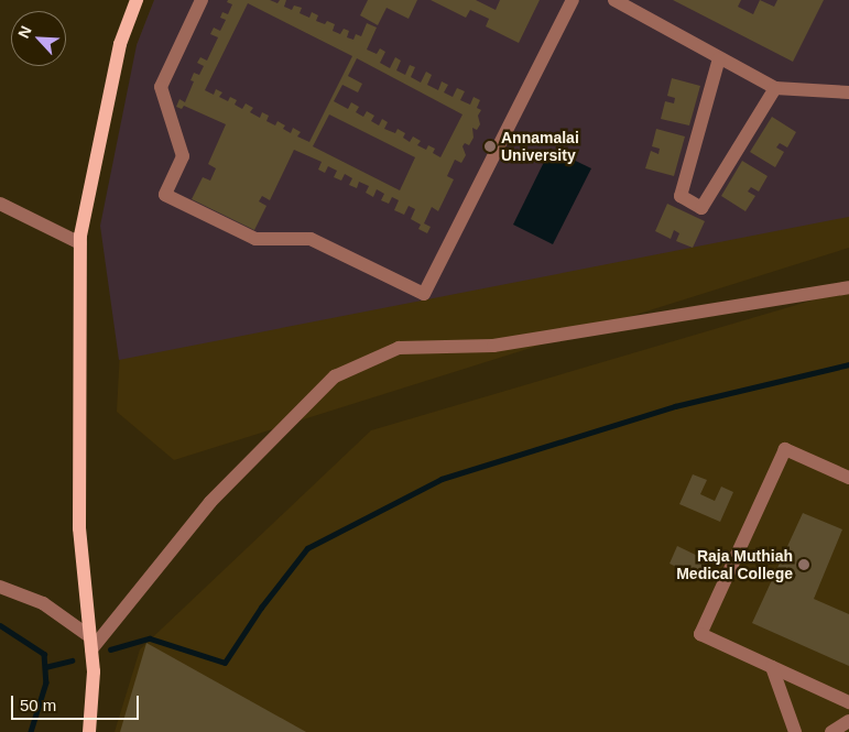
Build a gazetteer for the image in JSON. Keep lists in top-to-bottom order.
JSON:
{
  "places": ["Annamalai University", "Raja Muthiah Medical College"],
  "scale_bar": "50 m",
  "north": "top left"
}
